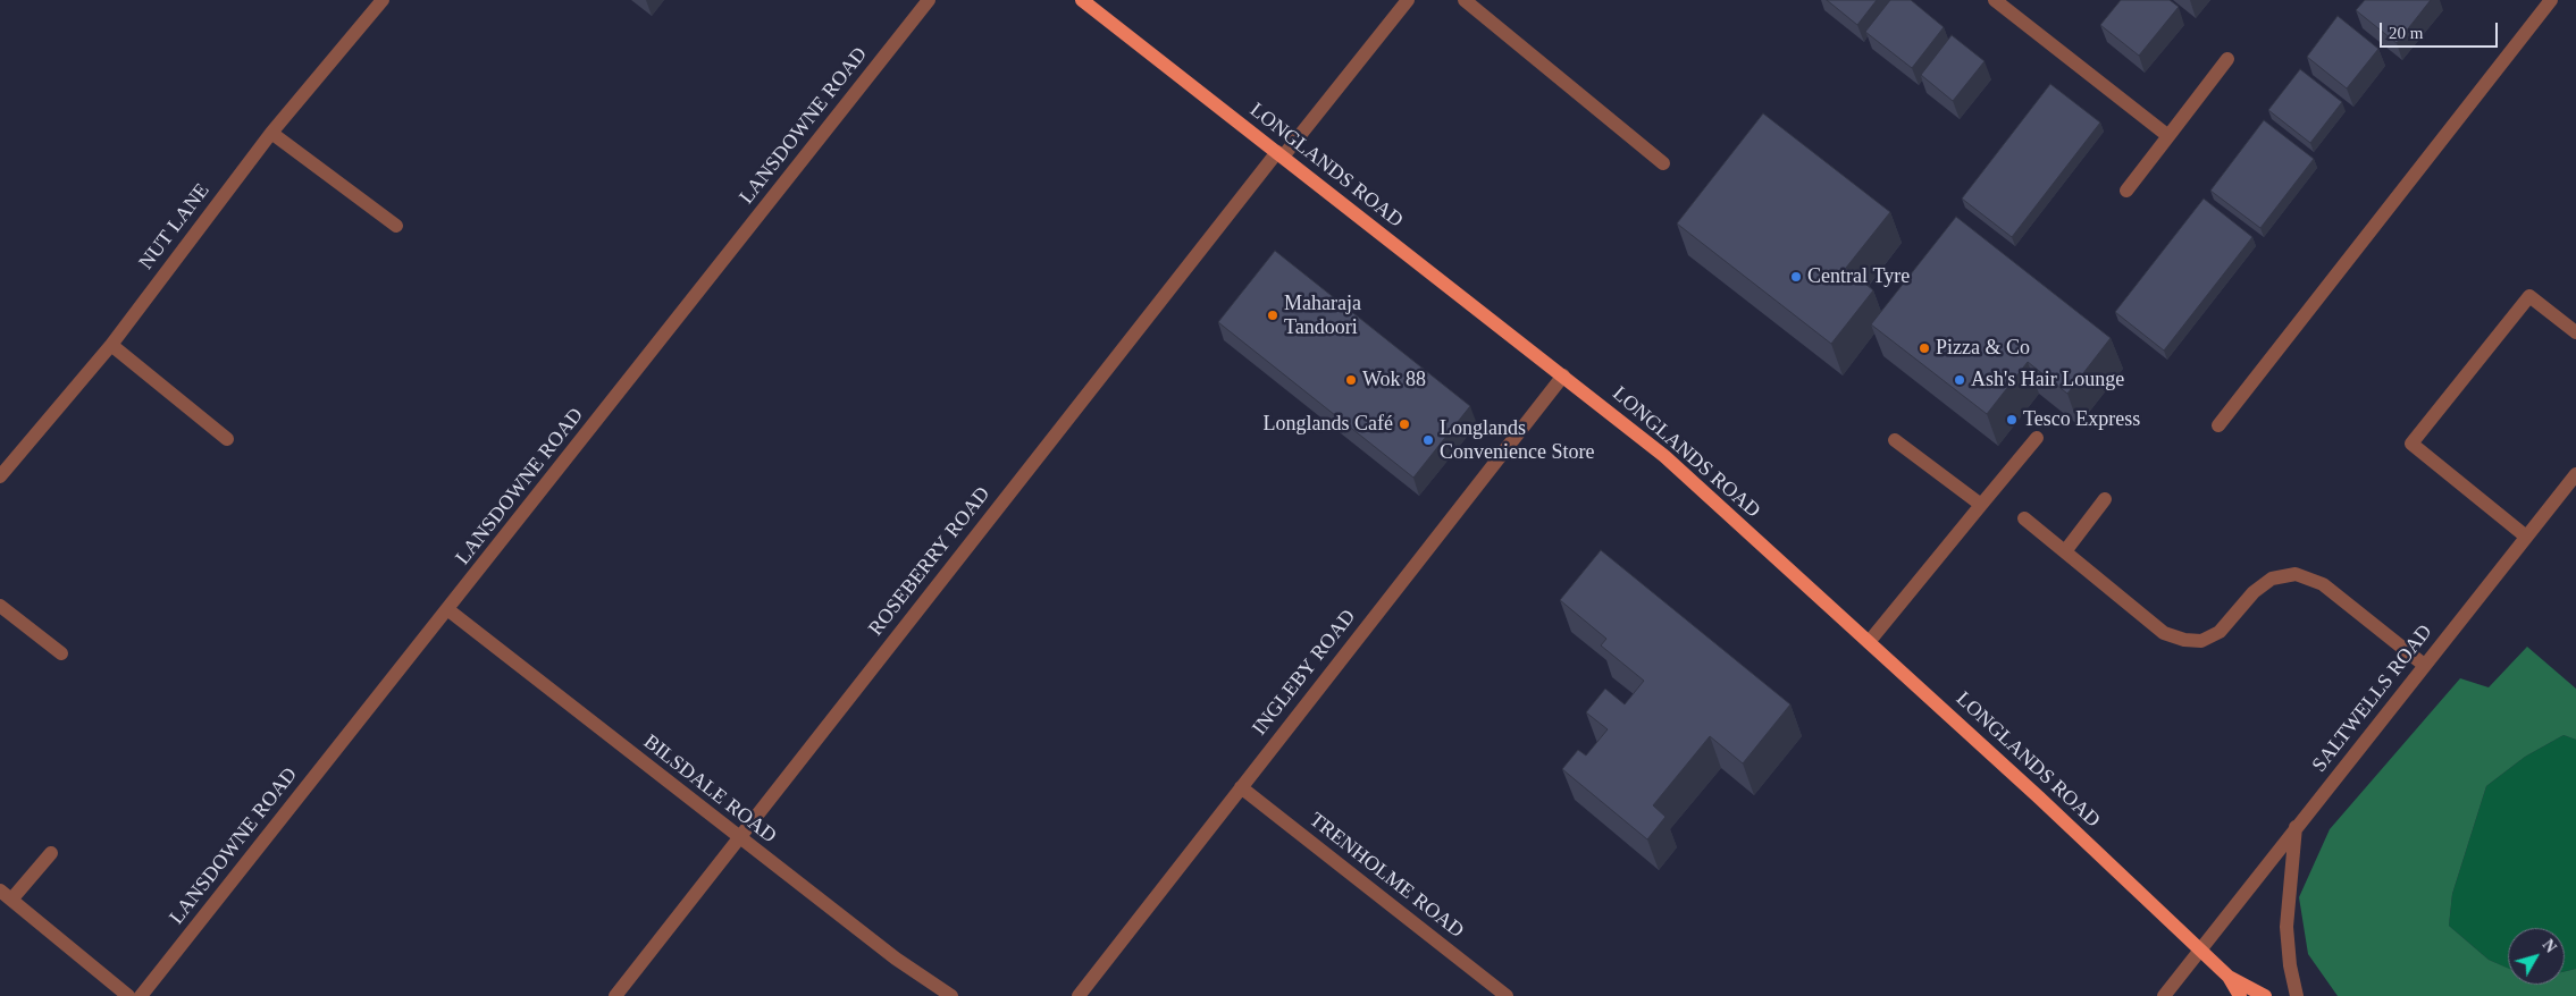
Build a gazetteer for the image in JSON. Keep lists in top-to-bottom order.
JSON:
{
  "streets": {
    "main road": ["LONGLANDS ROAD"],
    "street": [
      "LANSDOWNE ROAD",
      "NUT LANE",
      "ROSEBERRY ROAD",
      "INGLEBY ROAD",
      "SALTWELLS ROAD",
      "BILSDALE ROAD",
      "TRENHOLME ROAD"
    ]
  },
  "crossings": [
    ["LANSDOWNE ROAD", "BILSDALE ROAD"],
    ["LONGLANDS ROAD", "ROSEBERRY ROAD"],
    ["LONGLANDS ROAD", "INGLEBY ROAD"],
    ["LONGLANDS ROAD", "SALTWELLS ROAD"],
    ["ROSEBERRY ROAD", "BILSDALE ROAD"],
    ["INGLEBY ROAD", "TRENHOLME ROAD"]
  ],
  "places": [
    "Central Tyre",
    "Maharaja Tandoori",
    "Pizza & Co",
    "Wok 88",
    "Ash's Hair Lounge",
    "Tesco Express",
    "Longlands Café",
    "Longlands Convenience Store"
  ],
  "scale_bar": "20 m",
  "north": "top right"
}
